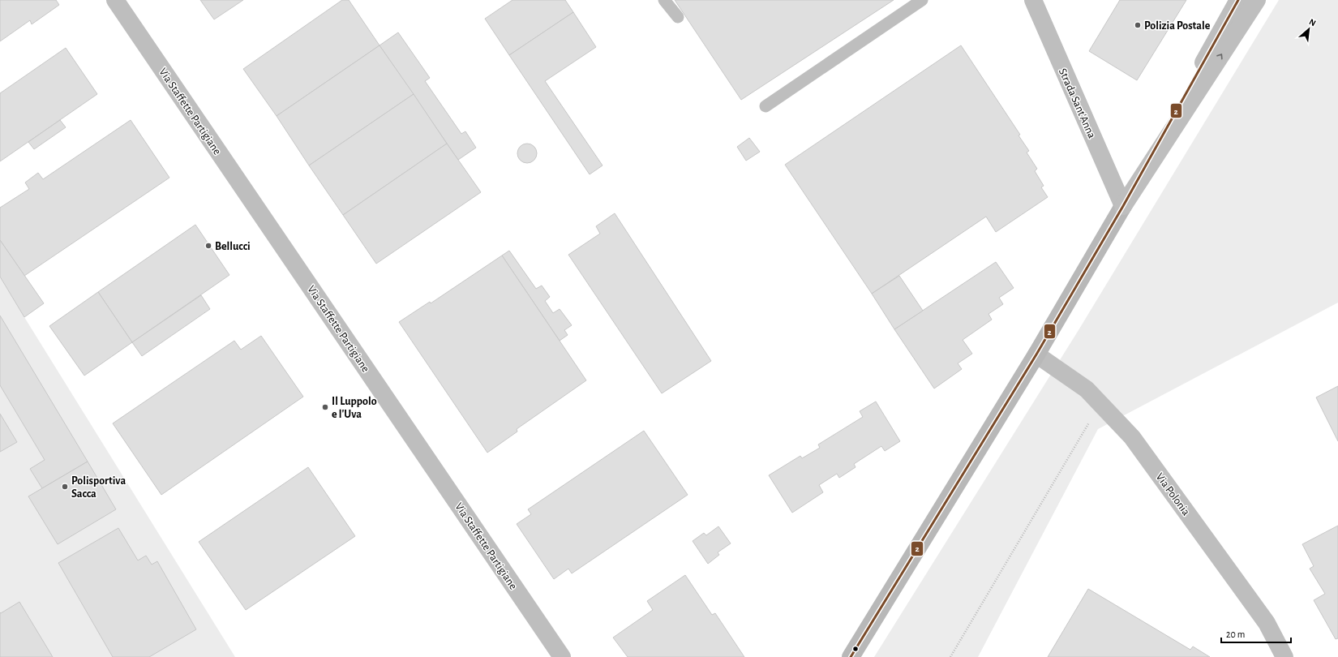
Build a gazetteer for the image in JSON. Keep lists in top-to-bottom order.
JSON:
{
  "streets": {
    "main road": ["Strada Sant'Anna", "Via Staffette Partigiane", "Via Polonia"]
  },
  "places": [
    "Polizia Postale",
    "Bellucci",
    "Il Luppolo e l'Uva",
    "Polisportiva Sacca"
  ],
  "lines": ["transit line 2"],
  "scale_bar": "20 m",
  "north": "top right"
}
